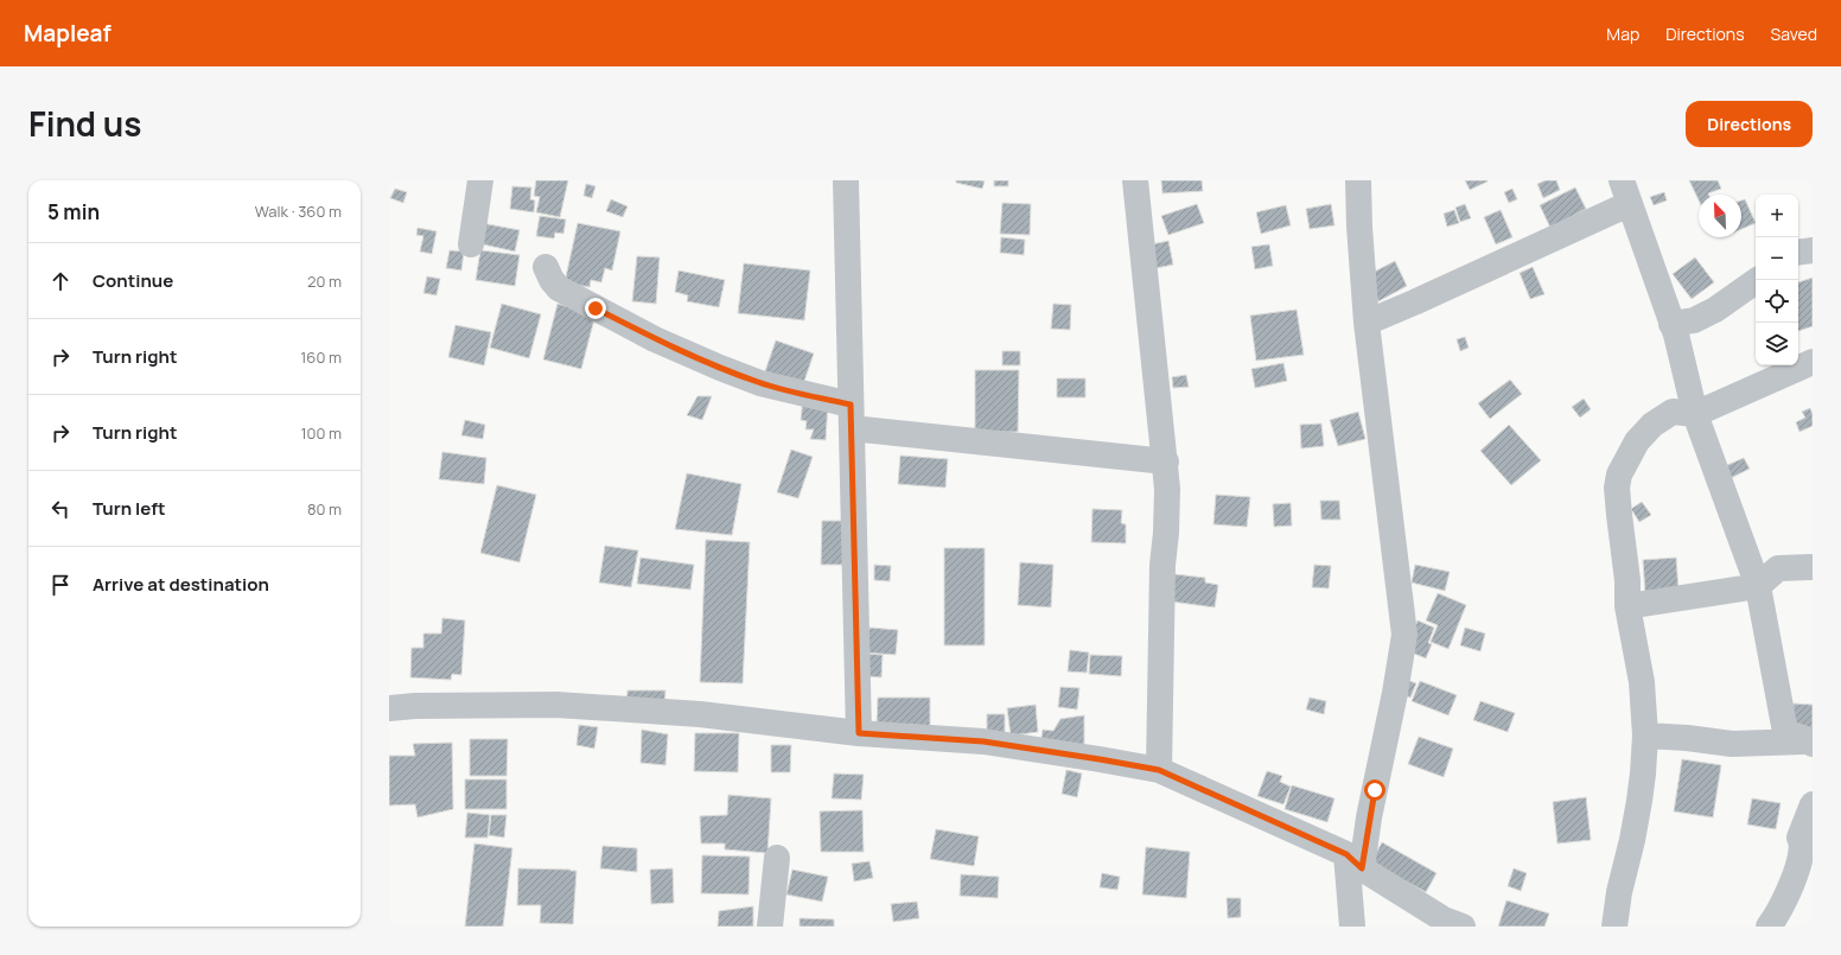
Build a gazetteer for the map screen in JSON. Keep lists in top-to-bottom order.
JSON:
{
  "north": "top left",
  "page": {
    "header": "Mapleaf",
    "nav": ["Map", "Directions", "Saved"],
    "title": "Find us",
    "buttons": "Directions",
    "heading": ["5 min", "Walk · 360 m"],
    "map_buttons": ["+", "−"],
    "list": [
      ["Continue", "20 m"],
      ["Turn right", "160 m"],
      ["Turn right", "100 m"],
      ["Turn left", "80 m"],
      "Arrive at destination"
    ]
  }
}
